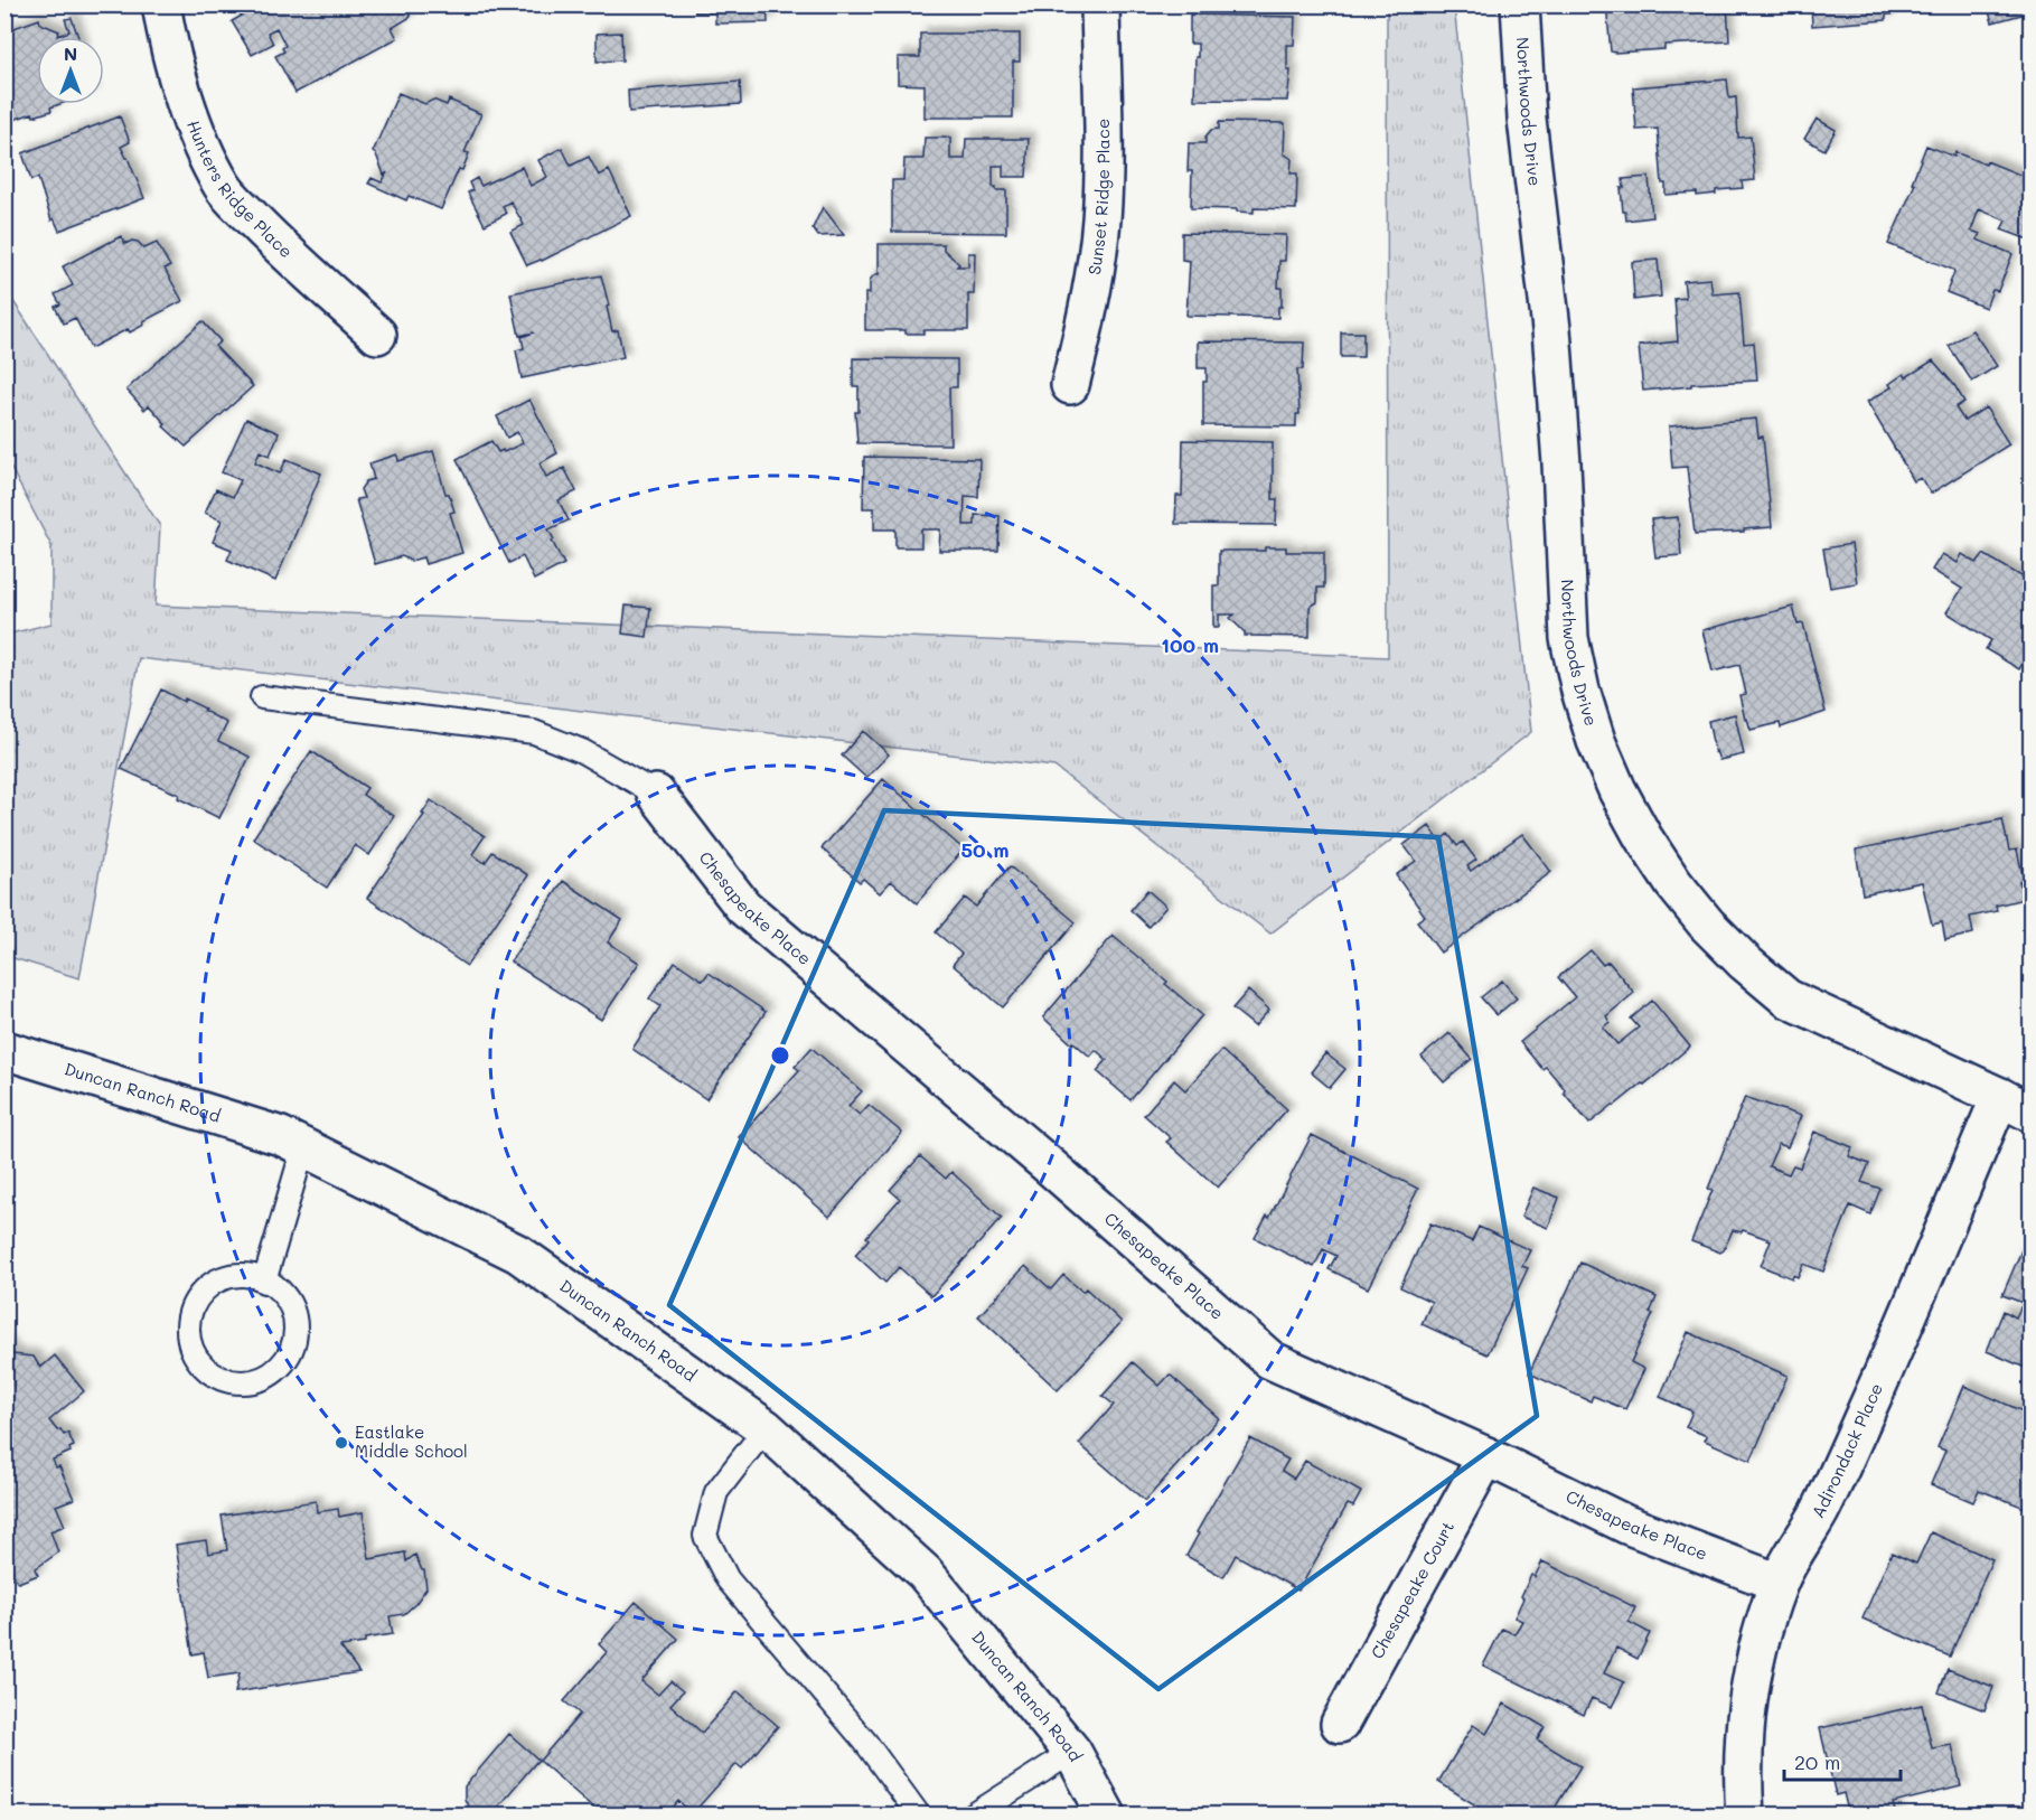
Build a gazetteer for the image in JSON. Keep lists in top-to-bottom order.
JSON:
{
  "streets": {
    "street": [
      "Northwoods Drive",
      "Hunters Ridge Place",
      "Sunset Ridge Place",
      "Chesapeake Place",
      "Duncan Ranch Road",
      "Adirondack Place",
      "Chesapeake Court"
    ]
  },
  "crossings": [
    ["Northwoods Drive", "Adirondack Place"],
    ["Chesapeake Place", "Adirondack Place"],
    ["Chesapeake Place", "Chesapeake Court"]
  ],
  "places": ["Eastlake Middle School"],
  "scale_bar": "20 m",
  "north": "top",
  "rings": ["100 m", "50 m"]
}
